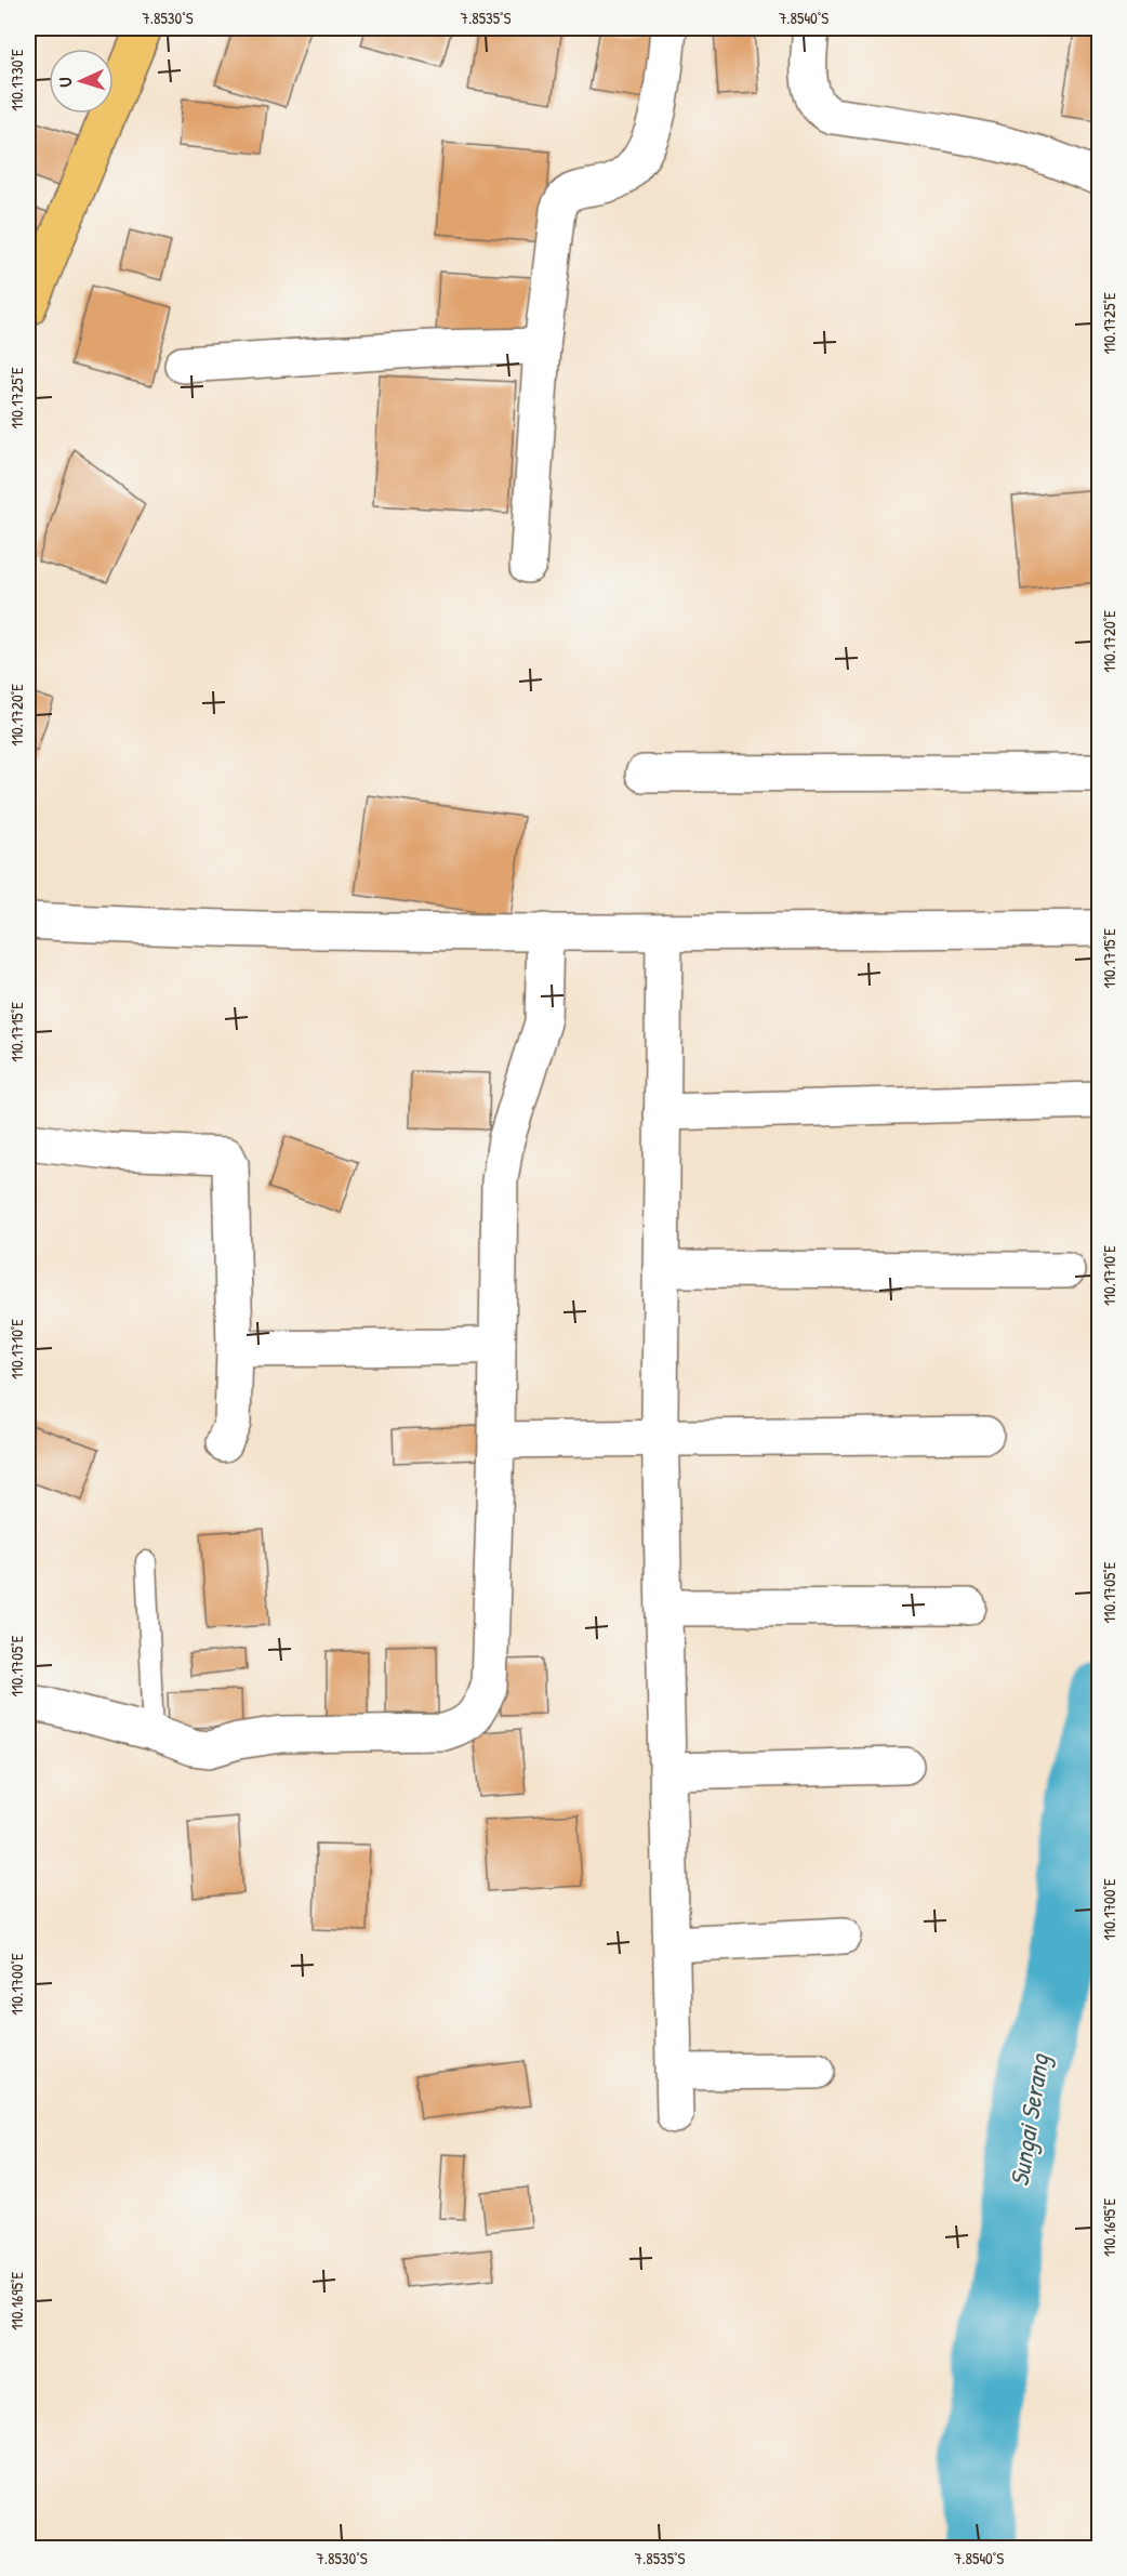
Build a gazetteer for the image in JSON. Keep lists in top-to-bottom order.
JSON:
{
  "water": ["Sungai Serang"],
  "north": "left",
  "coordinates": [
    "7.8530°S",
    "7.8535°S",
    "7.8540°S",
    "110.1730°E",
    "110.1725°E",
    "110.1720°E",
    "110.1715°E",
    "110.1710°E",
    "110.1705°E",
    "110.1700°E",
    "110.1695°E"
  ]
}
